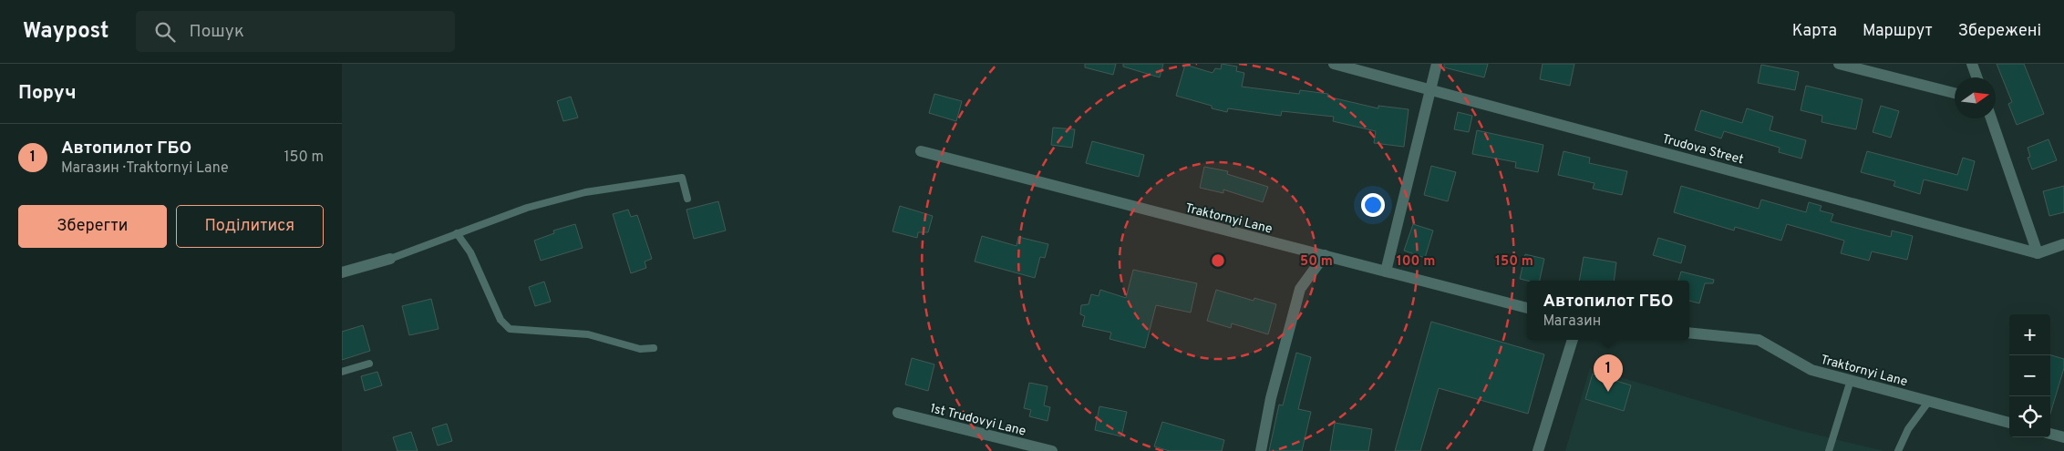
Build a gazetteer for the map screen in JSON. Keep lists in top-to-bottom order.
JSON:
{
  "streets": {
    "street": ["Trudova Street", "Traktornyi Lane", "1st Trudovyi Lane"]
  },
  "north": "right",
  "page": {
    "header": "Waypost",
    "search": "Пошук",
    "nav": ["Карта", "Маршрут", "Збережені"],
    "heading": "Поруч",
    "list": [
      {
        "mark": "1",
        "name": "Автопилот ГБО",
        "note": "Магазин · Traktornyi Lane",
        "value": "150 m"
      }
    ],
    "buttons": ["Зберегти", "Поділитися"],
    "popup": ["Автопилот ГБО", "Магазин"],
    "map_buttons": ["+", "−"],
    "pins": "1"
  },
  "rings": ["50 m", "100 m", "150 m"]
}
